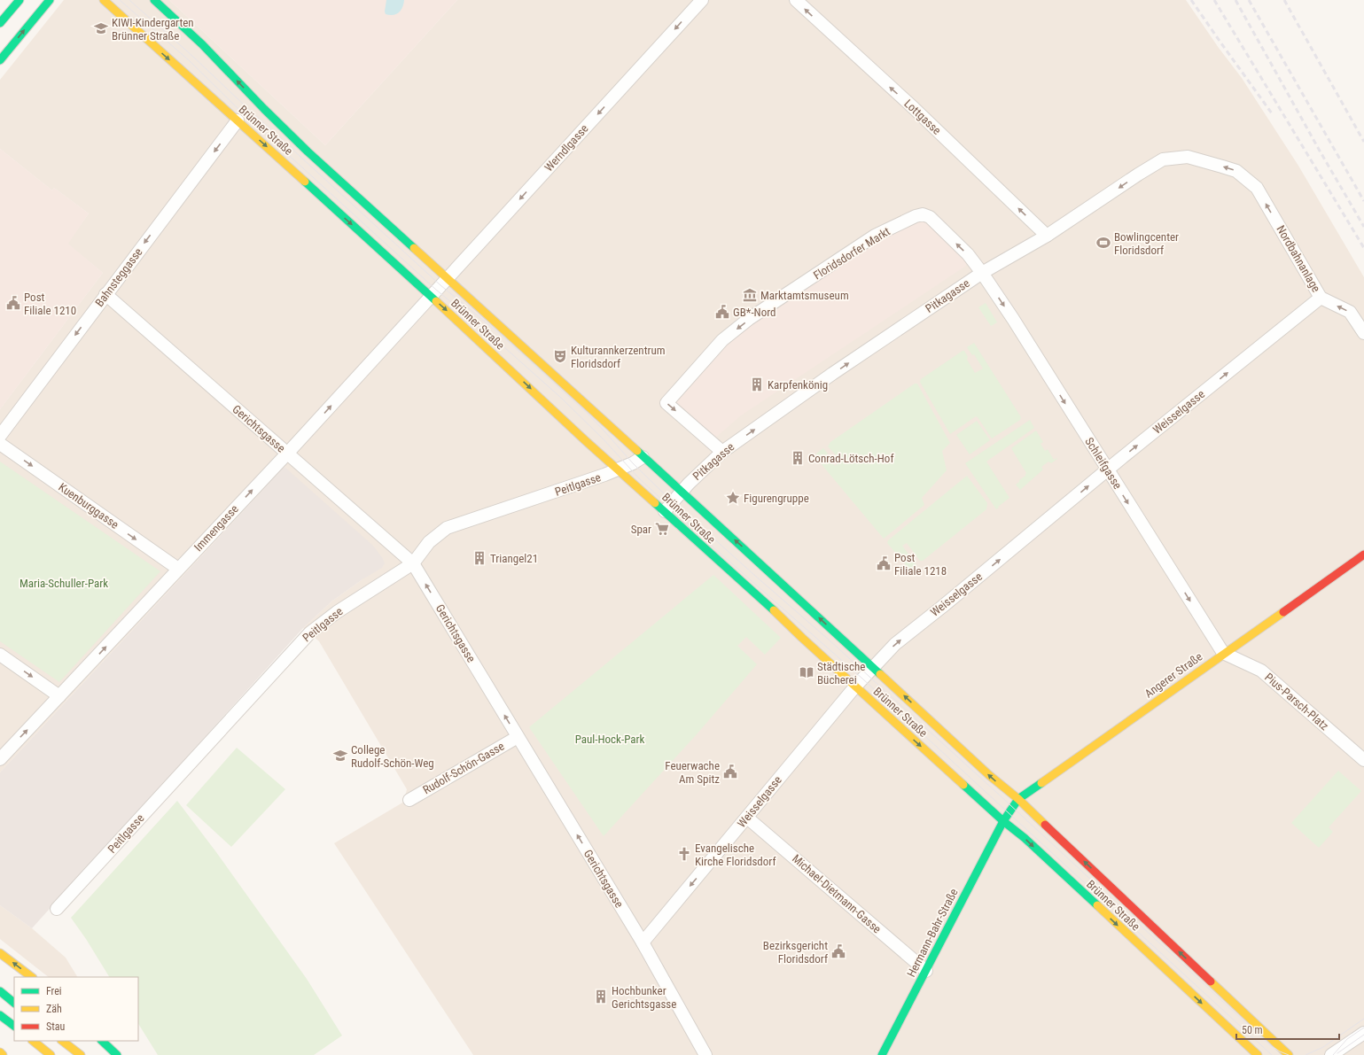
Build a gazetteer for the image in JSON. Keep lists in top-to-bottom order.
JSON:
{
  "streets": {
    "main road": ["Brünner Straße", "Angerer Straße", "Hermann-Bahr-Straße"],
    "street": [
      "Lottgasse",
      "Werndlgasse",
      "Floridsdorfer Markt",
      "Nordbahnanlage",
      "Bahnsteggasse",
      "Pitkagasse",
      "Weisselgasse",
      "Gerichtsgasse",
      "Schleifgasse",
      "Peitlgasse",
      "Kuenburggasse",
      "Immengasse",
      "Pius-Parsch-Platz",
      "Rudolf-Schön-Gasse",
      "Michael-Dietmann-Gasse"
    ]
  },
  "crossings": [
    ["Lottgasse", "Pitkagasse"],
    ["Brünner Straße", "Werndlgasse"],
    ["Brünner Straße", "Bahnsteggasse"],
    ["Brünner Straße", "Pitkagasse"],
    ["Brünner Straße", "Weisselgasse"],
    ["Brünner Straße", "Peitlgasse"],
    ["Brünner Straße", "Immengasse"],
    ["Brünner Straße", "Angerer Straße"],
    ["Brünner Straße", "Hermann-Bahr-Straße"],
    ["Werndlgasse", "Immengasse"],
    ["Floridsdorfer Markt", "Pitkagasse"],
    ["Floridsdorfer Markt", "Schleifgasse"],
    ["Nordbahnanlage", "Pitkagasse"],
    ["Nordbahnanlage", "Weisselgasse"],
    ["Bahnsteggasse", "Gerichtsgasse"],
    ["Pitkagasse", "Schleifgasse"],
    ["Weisselgasse", "Gerichtsgasse"],
    ["Weisselgasse", "Schleifgasse"],
    ["Weisselgasse", "Michael-Dietmann-Gasse"],
    ["Gerichtsgasse", "Peitlgasse"],
    ["Gerichtsgasse", "Immengasse"],
    ["Gerichtsgasse", "Rudolf-Schön-Gasse"],
    ["Schleifgasse", "Angerer Straße"],
    ["Schleifgasse", "Pius-Parsch-Platz"],
    ["Kuenburggasse", "Immengasse"],
    ["Angerer Straße", "Pius-Parsch-Platz"],
    ["Angerer Straße", "Hermann-Bahr-Straße"],
    ["Michael-Dietmann-Gasse", "Hermann-Bahr-Straße"]
  ],
  "one_way": [
    "Lottgasse",
    "Werndlgasse",
    "Nordbahnanlage",
    "Bahnsteggasse",
    "Gerichtsgasse",
    "Schleifgasse",
    "Kuenburggasse",
    "Immengasse"
  ],
  "parks": ["Maria-Schuller-Park", "Paul-Hock-Park"],
  "places": {
    "school or university": ["KIWI-Kindergarten Brünner Straße", "College Rudolf-Schön-Weg"],
    "sports": ["Bowlingcenter Floridsdorf"],
    "museum": ["Marktamtsmuseum"],
    "public building": [
      "Post Filiale 1210",
      "GB*-Nord",
      "Post Filiale 1218",
      "Feuerwache Am Spitz",
      "Bezirksgericht Floridsdorf"
    ],
    "theatre": ["Kulturannkerzentrum Floridsdorf"],
    "building": [
      "Karpfenkönig",
      "Conrad-Lötsch-Hof",
      "Triangel21",
      "Hochbunker Gerichtsgasse"
    ],
    "place": ["Figurengruppe"],
    "supermarket": ["Spar"],
    "library": ["Städtische Bücherei"],
    "church": ["Evangelische Kirche Floridsdorf"]
  },
  "legend": ["Frei", "Zäh", "Stau"],
  "scale_bar": "50 m"
}
